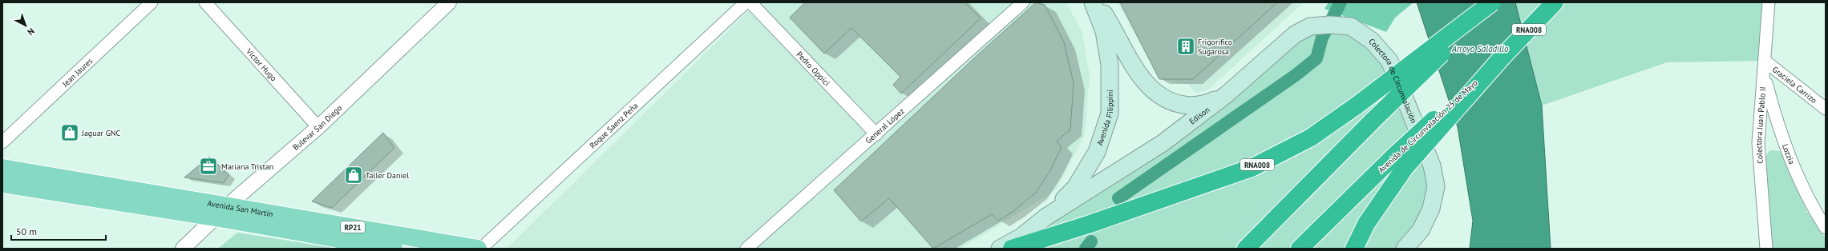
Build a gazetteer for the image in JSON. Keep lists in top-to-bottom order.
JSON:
{
  "streets": {
    "highway": ["RNA008", "Avenida de Circunvalación 25 de Mayo"],
    "main road": [
      "Colectora de Circunvalación",
      "Edison",
      "Avenida Filippini",
      "Avenida San Martín",
      "RP21"
    ],
    "street": [
      "Victor Hugo",
      "Pedro Oppici",
      "Jean Jaures",
      "Graciela Carrizo",
      "Roque Saenz Peña",
      "Colectora Juan Pablo II",
      "Bulevar San Diego",
      "General López",
      "Lozzia"
    ]
  },
  "crossings": [
    ["RNA008", "Avenida de Circunvalación 25 de Mayo"],
    ["Victor Hugo", "Bulevar San Diego"],
    ["Pedro Oppici", "General López"],
    ["Colectora de Circunvalación", "Edison"],
    ["Graciela Carrizo", "Colectora Juan Pablo II"],
    ["Edison", "Avenida Filippini"],
    ["Colectora Juan Pablo II", "Lozzia"],
    ["Bulevar San Diego", "Avenida San Martín"]
  ],
  "water": ["Arroyo Saladillo"],
  "places": {
    "building": ["Frigorifico Sugarosa"],
    "shop": ["Jaguar GNC", "Taller Daniel"],
    "office": ["Mariana Tristan"]
  },
  "scale_bar": "50 m",
  "north": "bottom right"
}
